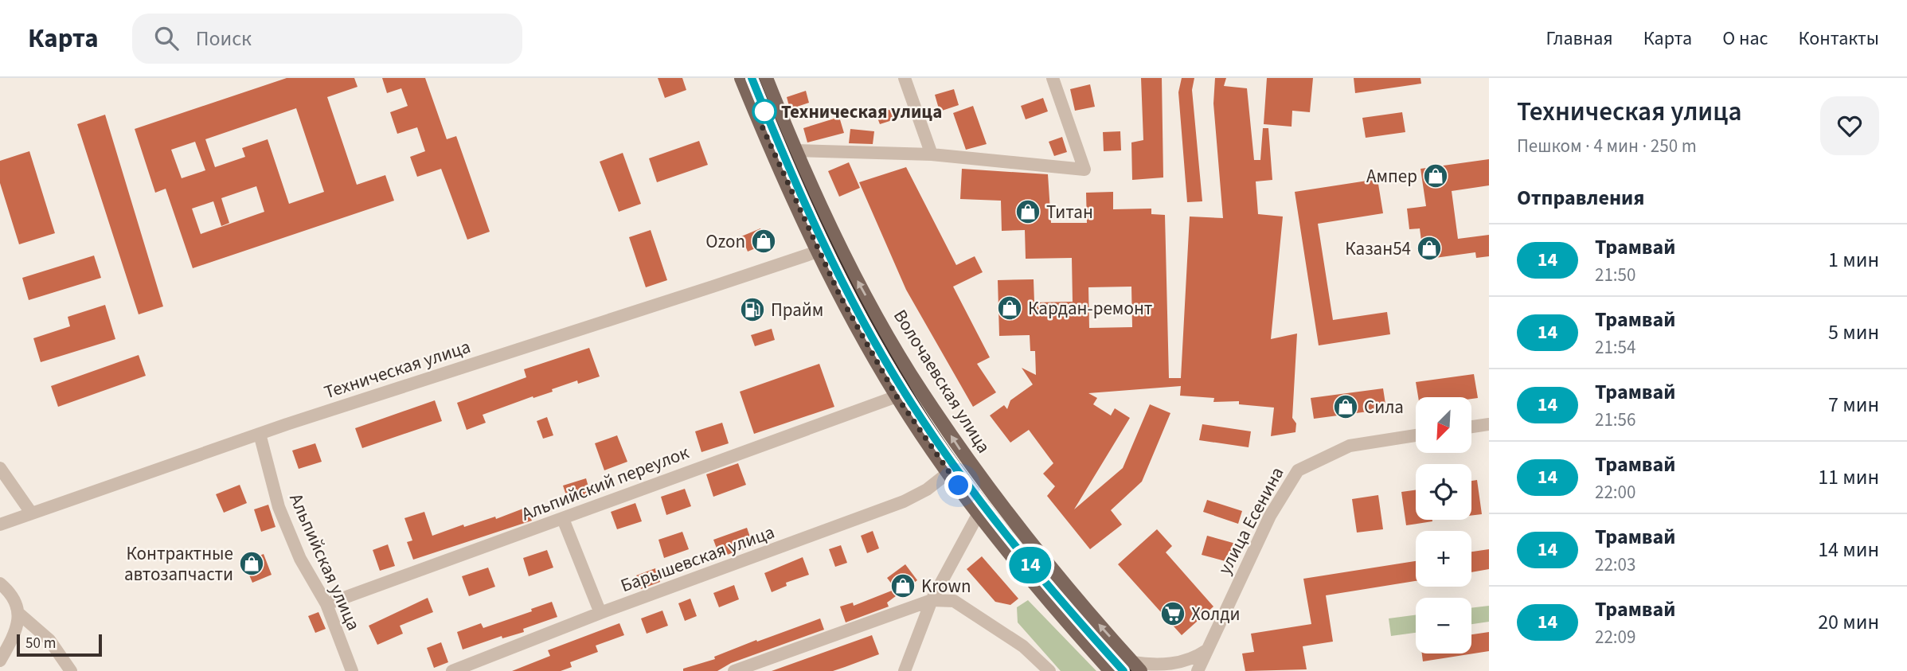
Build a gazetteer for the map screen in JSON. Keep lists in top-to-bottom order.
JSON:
{
  "streets": {
    "main road": ["Волочаевская улица"],
    "street": [
      "Техническая улица",
      "Альпийский переулок",
      "улица Есенина",
      "Барышевская улица",
      "Альпийская улица"
    ]
  },
  "crossings": [
    ["Техническая улица", "Волочаевская улица"],
    ["Техническая улица", "Альпийская улица"],
    ["Альпийский переулок", "Альпийская улица"]
  ],
  "places": {
    "other": ["Техническая улица"],
    "shop": [
      "Ампер",
      "Титан",
      "Ozon",
      "Казан54",
      "Кардан-ремонт",
      "Сила",
      "Контрактные автозапчасти",
      "Krown"
    ],
    "fuel station": ["Прайм"],
    "supermarket": ["Холди"]
  },
  "lines": ["tram line 14"],
  "scale_bar": "50 m",
  "north": "bottom left",
  "page": {
    "header": "Карта",
    "search": "Поиск",
    "nav": [
      "Главная",
      "Карта",
      "О нас",
      "Контакты"
    ],
    "on_map": "14",
    "heading": [
      ["Техническая улица", "Пешком · 4 мин · 250 m"],
      "Отправления"
    ],
    "list": [
      {
        "mark": "14",
        "name": "Трамвай",
        "note": "21:50",
        "value": "1 мин"
      },
      {
        "mark": "14",
        "name": "Трамвай",
        "note": "21:54",
        "value": "5 мин"
      },
      {
        "mark": "14",
        "name": "Трамвай",
        "note": "21:56",
        "value": "7 мин"
      },
      {
        "mark": "14",
        "name": "Трамвай",
        "note": "22:00",
        "value": "11 мин"
      },
      {
        "mark": "14",
        "name": "Трамвай",
        "note": "22:03",
        "value": "14 мин"
      },
      {
        "mark": "14",
        "name": "Трамвай",
        "note": "22:09",
        "value": "20 мин"
      }
    ],
    "map_buttons": ["+", "−"],
    "scale": "50 m"
  }
}
